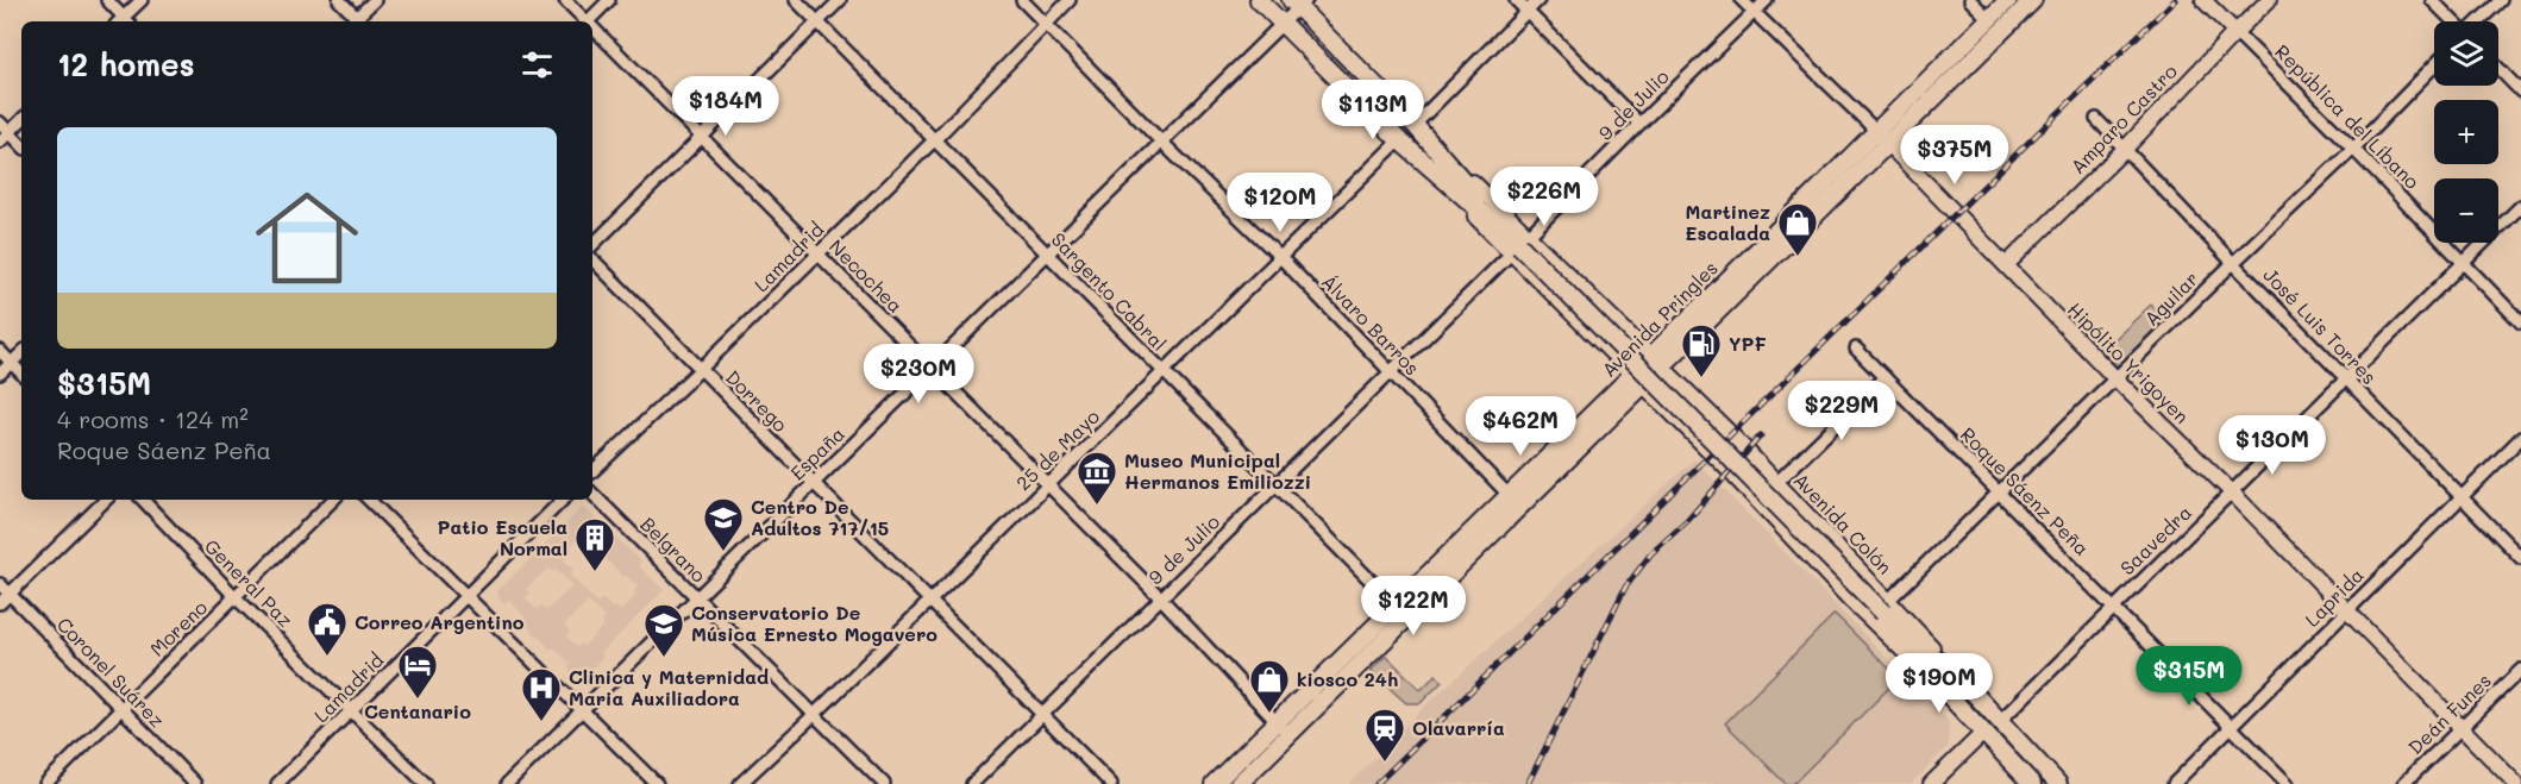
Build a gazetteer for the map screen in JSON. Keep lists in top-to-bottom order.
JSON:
{
  "streets": {
    "main road": ["Avenida Pringles", "Avenida Colón"],
    "street": [
      "9 de Julio",
      "República del Líbano",
      "Amparo Castro",
      "Lamadrid",
      "Necochea",
      "Sargento Cabral",
      "Aguilar",
      "Álvaro Barros",
      "José Luis Torres",
      "Hipólito Yrigoyen",
      "Dorrego",
      "25 de Mayo",
      "España",
      "Roque Sáenz Peña",
      "Saavedra",
      "Belgrano",
      "General Paz",
      "Laprida",
      "Moreno",
      "Coronel Suárez",
      "Deán Funes"
    ]
  },
  "crossings": [
    ["9 de Julio", "Necochea"],
    ["9 de Julio", "Sargento Cabral"],
    ["9 de Julio", "Álvaro Barros"],
    ["9 de Julio", "Hipólito Yrigoyen"],
    ["9 de Julio", "Dorrego"],
    ["9 de Julio", "Avenida Colón"],
    ["República del Líbano", "Amparo Castro"],
    ["República del Líbano", "Aguilar"],
    ["República del Líbano", "Saavedra"],
    ["Amparo Castro", "José Luis Torres"],
    ["Amparo Castro", "Hipólito Yrigoyen"],
    ["Lamadrid", "Necochea"],
    ["Lamadrid", "Sargento Cabral"],
    ["Lamadrid", "Álvaro Barros"],
    ["Lamadrid", "Dorrego"],
    ["Lamadrid", "General Paz"],
    ["Necochea", "Avenida Pringles"],
    ["Necochea", "25 de Mayo"],
    ["Necochea", "España"],
    ["Sargento Cabral", "Avenida Pringles"],
    ["Sargento Cabral", "25 de Mayo"],
    ["Sargento Cabral", "España"],
    ["Aguilar", "José Luis Torres"],
    ["Aguilar", "Hipólito Yrigoyen"],
    ["Aguilar", "Roque Sáenz Peña"],
    ["Aguilar", "Avenida Colón"],
    ["Avenida Pringles", "Álvaro Barros"],
    ["Avenida Pringles", "Hipólito Yrigoyen"],
    ["Avenida Pringles", "Avenida Colón"],
    ["Álvaro Barros", "25 de Mayo"],
    ["Álvaro Barros", "España"],
    ["José Luis Torres", "Saavedra"],
    ["José Luis Torres", "Laprida"],
    ["Hipólito Yrigoyen", "Saavedra"],
    ["Hipólito Yrigoyen", "Laprida"],
    ["Hipólito Yrigoyen", "Deán Funes"],
    ["Dorrego", "25 de Mayo"],
    ["Dorrego", "España"],
    ["25 de Mayo", "Avenida Colón"],
    ["25 de Mayo", "Belgrano"],
    ["España", "Avenida Colón"],
    ["España", "Belgrano"],
    ["Roque Sáenz Peña", "Saavedra"],
    ["Roque Sáenz Peña", "Laprida"],
    ["Avenida Colón", "Saavedra"],
    ["General Paz", "Moreno"],
    ["Moreno", "Coronel Suárez"]
  ],
  "places": {
    "shop": ["Martinez Escalada", "kiosco 24h"],
    "fuel station": ["YPF"],
    "museum": ["Museo Municipal Hermanos Emiliozzi"],
    "school or university": ["Centro De Adultos 717/15", "Conservatorio De Música Ernesto Mogavero"],
    "building": ["Patio Escuela Normal"],
    "public building": ["Correo Argentino"],
    "hotel": ["Centanario"],
    "hospital": ["Clinica y Maternidad Maria Auxiliadora"],
    "station": ["Olavarría"]
  },
  "page": {
    "map_buttons": ["+", "−"],
    "heading": "12 homes",
    "price": [
      "$184M",
      "$113M",
      "$375M",
      "$226M",
      "$120M",
      "$230M",
      "$229M",
      "$462M",
      "$130M",
      "$122M",
      "$315M",
      "$190M"
    ],
    "list": [
      {
        "name": "$315M",
        "note": "4 rooms · 124 m² · Roque Sáenz Peña"
      }
    ]
  }
}
